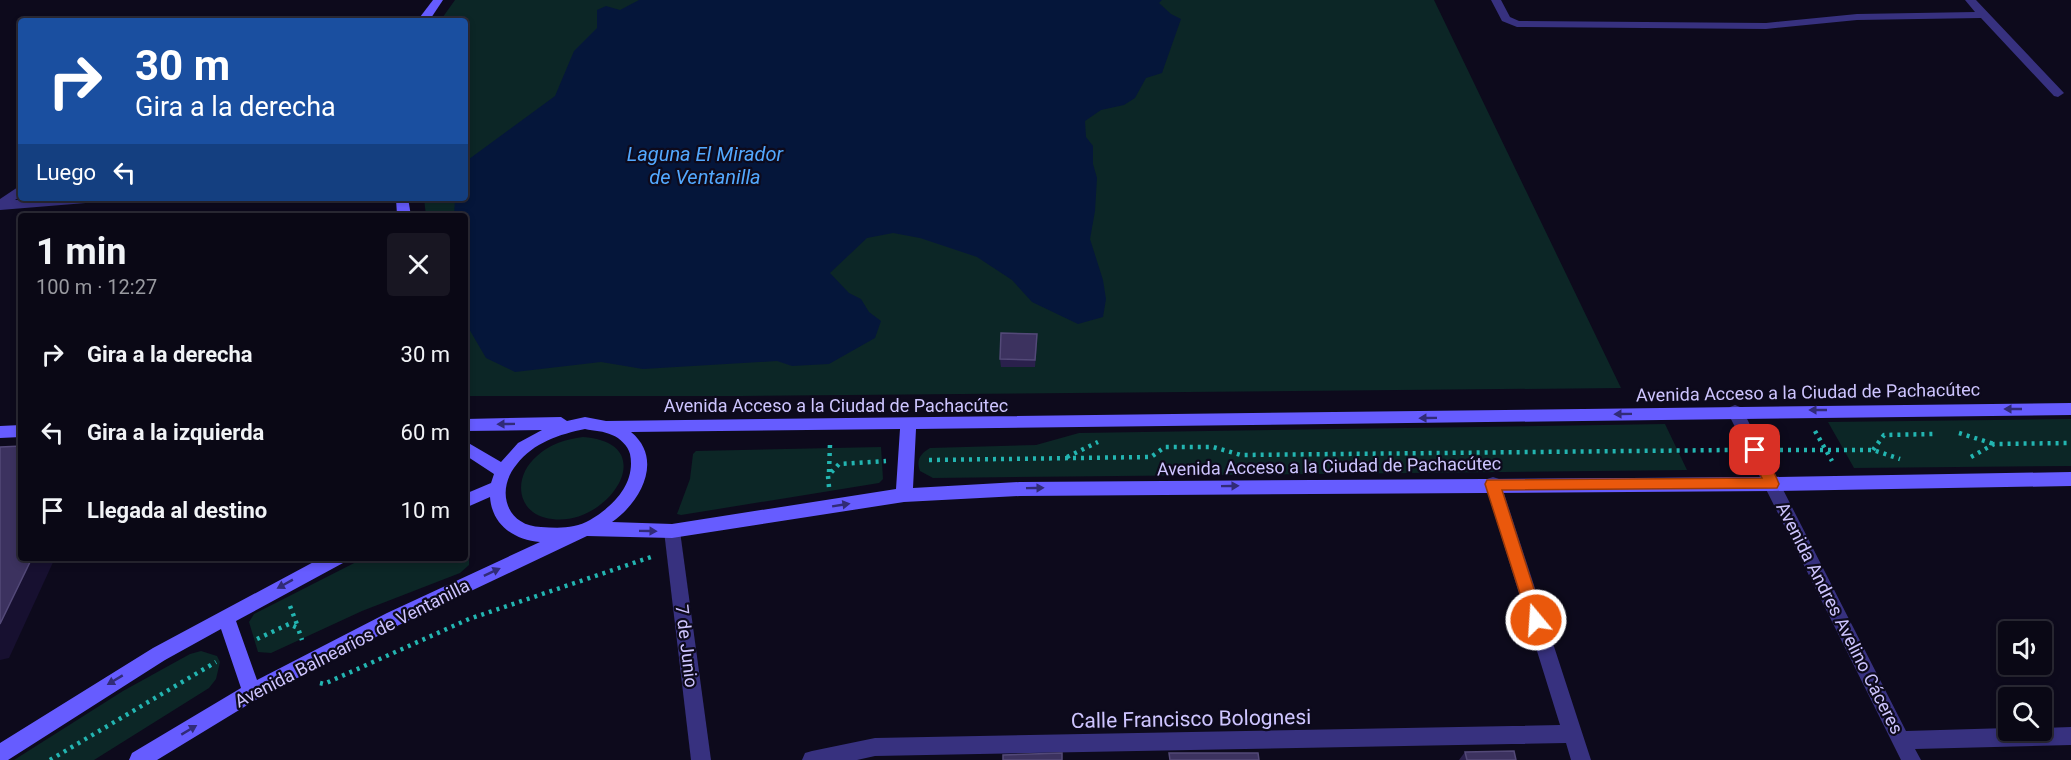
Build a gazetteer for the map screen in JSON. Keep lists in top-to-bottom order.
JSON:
{
  "streets": {
    "main road": ["Avenida Acceso a la Ciudad de Pachacútec", "Avenida Balnearios de Ventanilla"],
    "street": ["Avenida Andres Avelino Cáceres", "7 de Junio", "Calle Francisco Bolognesi"]
  },
  "crossings": [
    ["Avenida Acceso a la Ciudad de Pachacútec", "Avenida Andres Avelino Cáceres"],
    ["Avenida Acceso a la Ciudad de Pachacútec", "Avenida Balnearios de Ventanilla"],
    ["Avenida Acceso a la Ciudad de Pachacútec", "7 de Junio"]
  ],
  "water": ["Laguna El Mirador de Ventanilla"],
  "page": {
    "turn": ["30 m", "Gira a la derecha"],
    "then": "Luego",
    "heading": ["1 min", "100 m · 12:27"],
    "list": [
      {
        "name": "Gira a la derecha",
        "value": "30 m"
      },
      {
        "name": "Gira a la izquierda",
        "value": "60 m"
      },
      {
        "name": "Llegada al destino",
        "value": "10 m"
      }
    ]
  }
}
